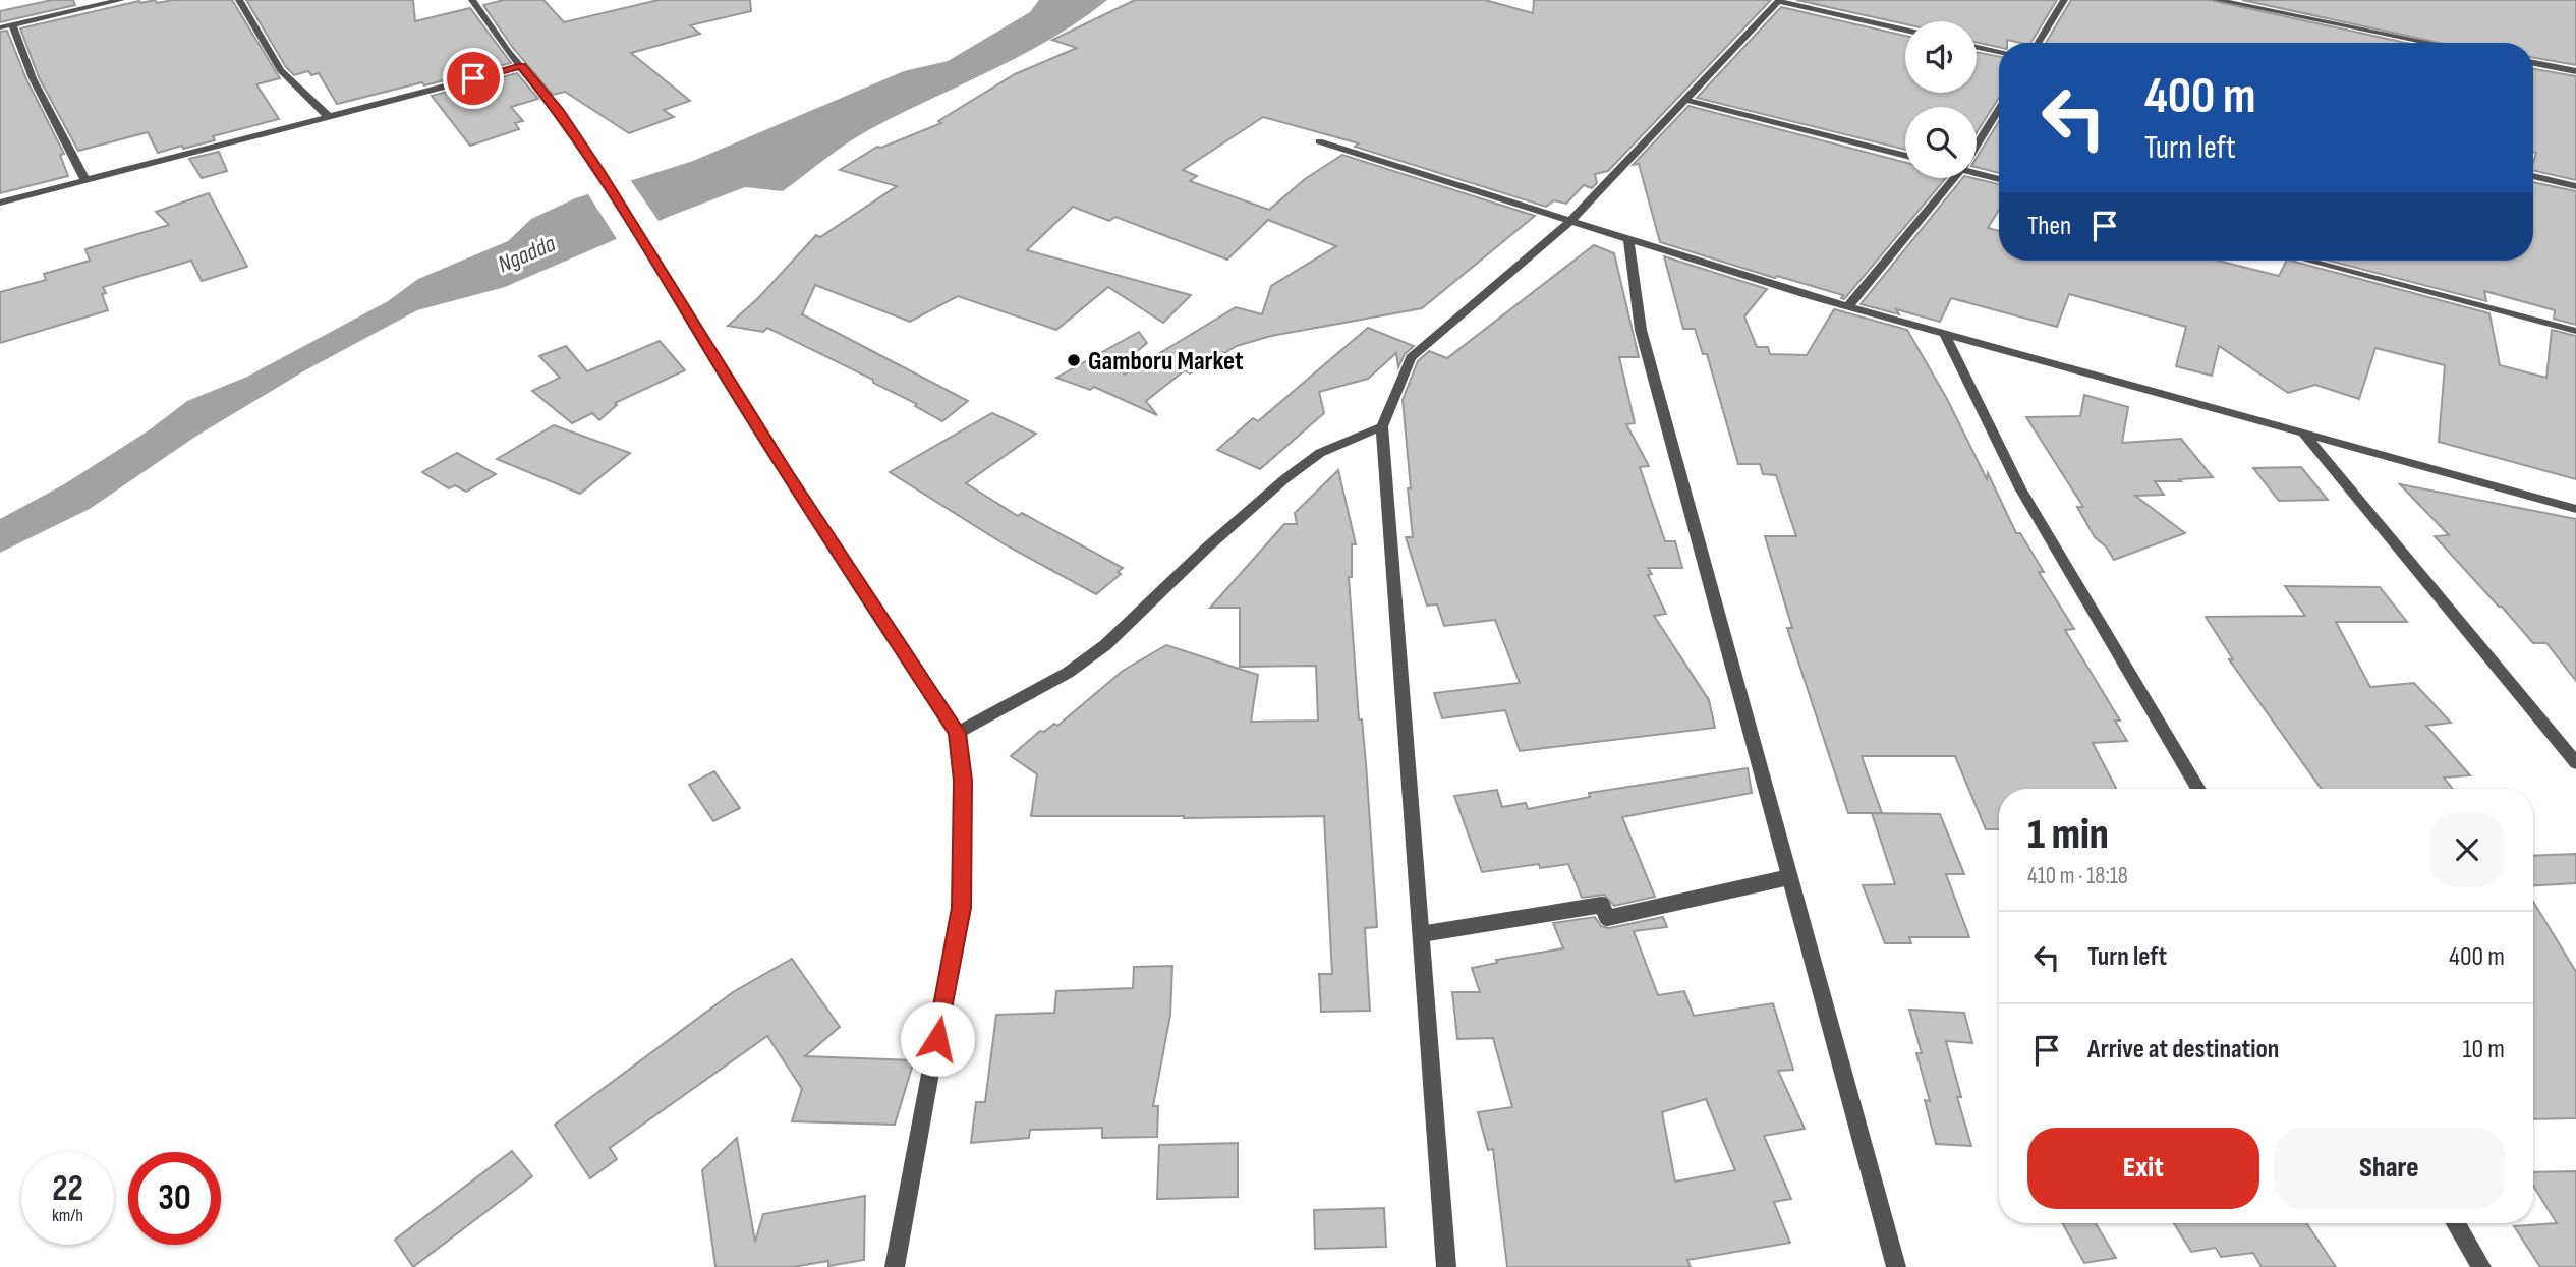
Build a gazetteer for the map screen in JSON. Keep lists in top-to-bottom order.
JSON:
{
  "water": ["Ngadda"],
  "places": ["Gamboru Market"],
  "page": {
    "turn": ["400 m", "Turn left"],
    "then": "Then",
    "heading": ["1 min", "410 m · 18:18"],
    "list": [
      {
        "name": "Turn left",
        "value": "400 m"
      },
      {
        "name": "Arrive at destination",
        "value": "10 m"
      }
    ],
    "buttons": ["Exit", "Share"],
    "speed": "22 km/h",
    "limit": "30"
  }
}
